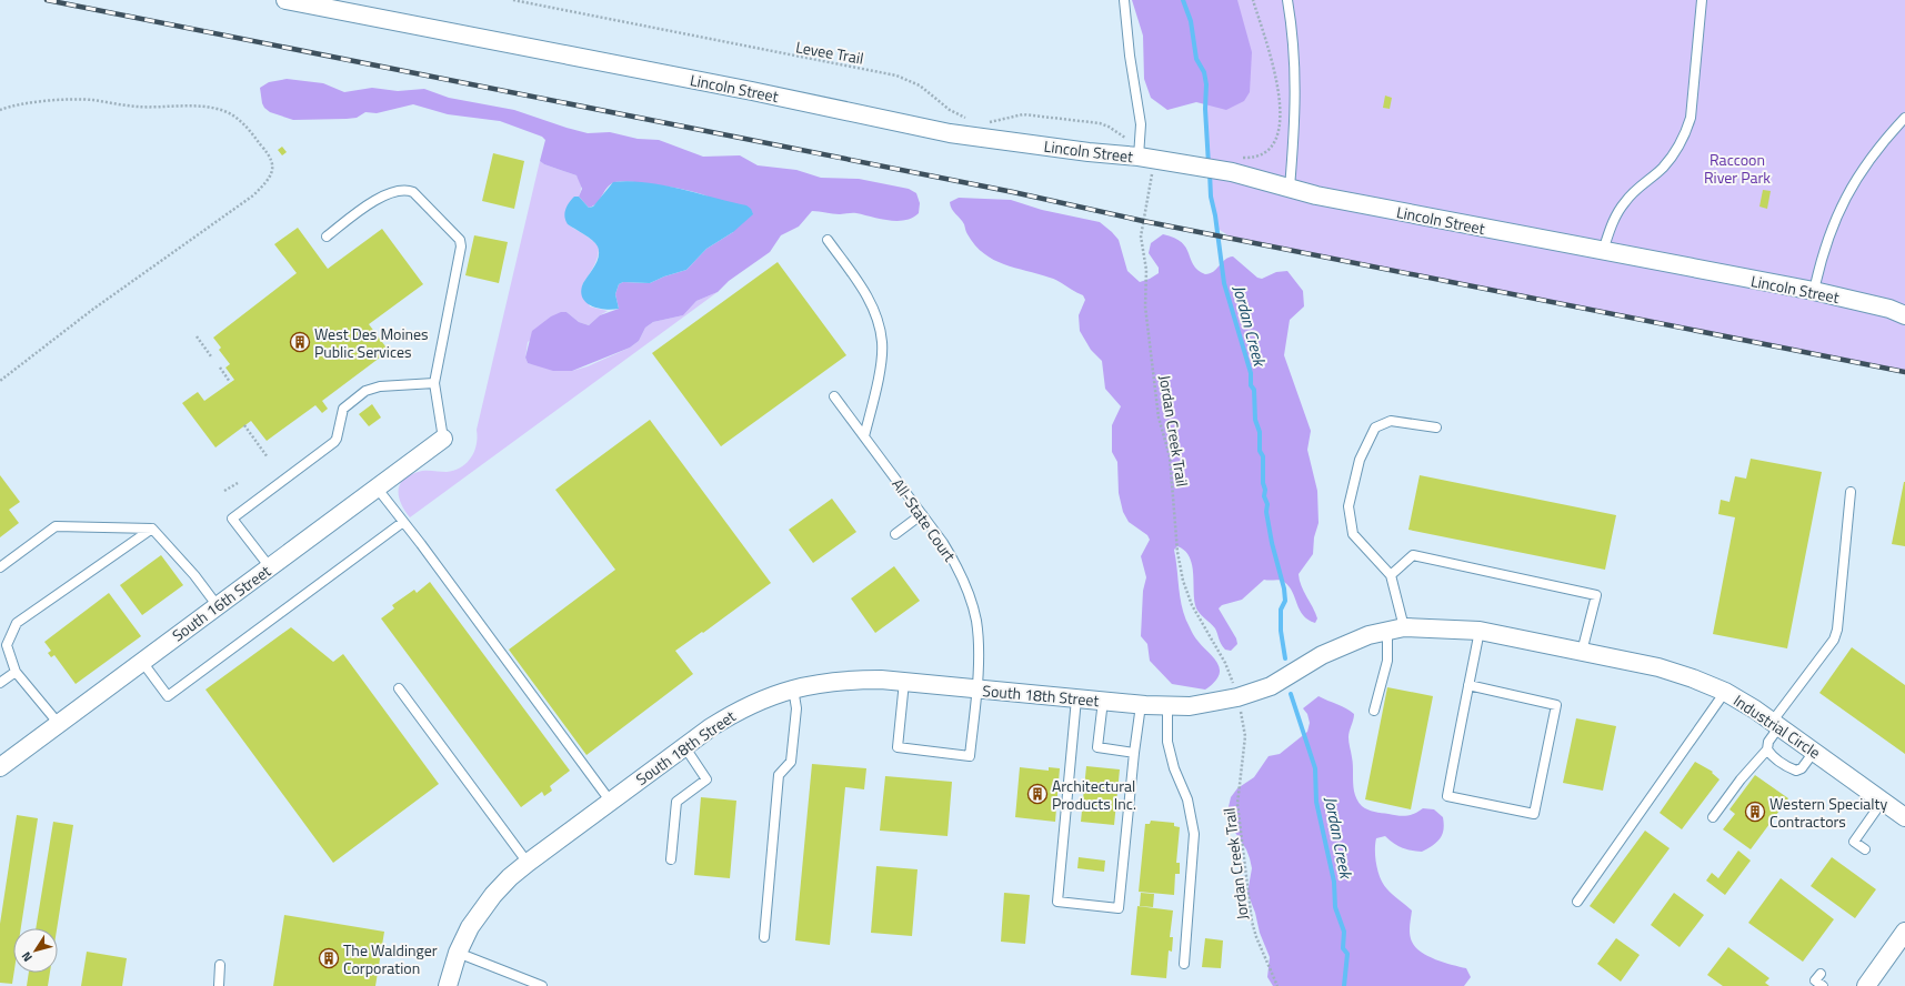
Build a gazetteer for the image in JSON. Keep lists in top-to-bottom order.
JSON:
{
  "streets": {
    "street": [
      "Lincoln Street",
      "South 16th Street",
      "South 18th Street",
      "Industrial Circle"
    ],
    "lane": ["All-State Court"],
    "path": ["Levee Trail", "Jordan Creek Trail"]
  },
  "crossings": [
    ["All-State Court", "South 18th Street"],
    ["South 18th Street", "Industrial Circle"]
  ],
  "water": ["Jordan Creek"],
  "parks": ["Raccoon River Park"],
  "places": {
    "building": [
      "West Des Moines Public Services",
      "Architectural Products Inc.",
      "Western Specialty Contractors",
      "The Waldinger Corporation"
    ]
  },
  "north": "bottom left"
}
